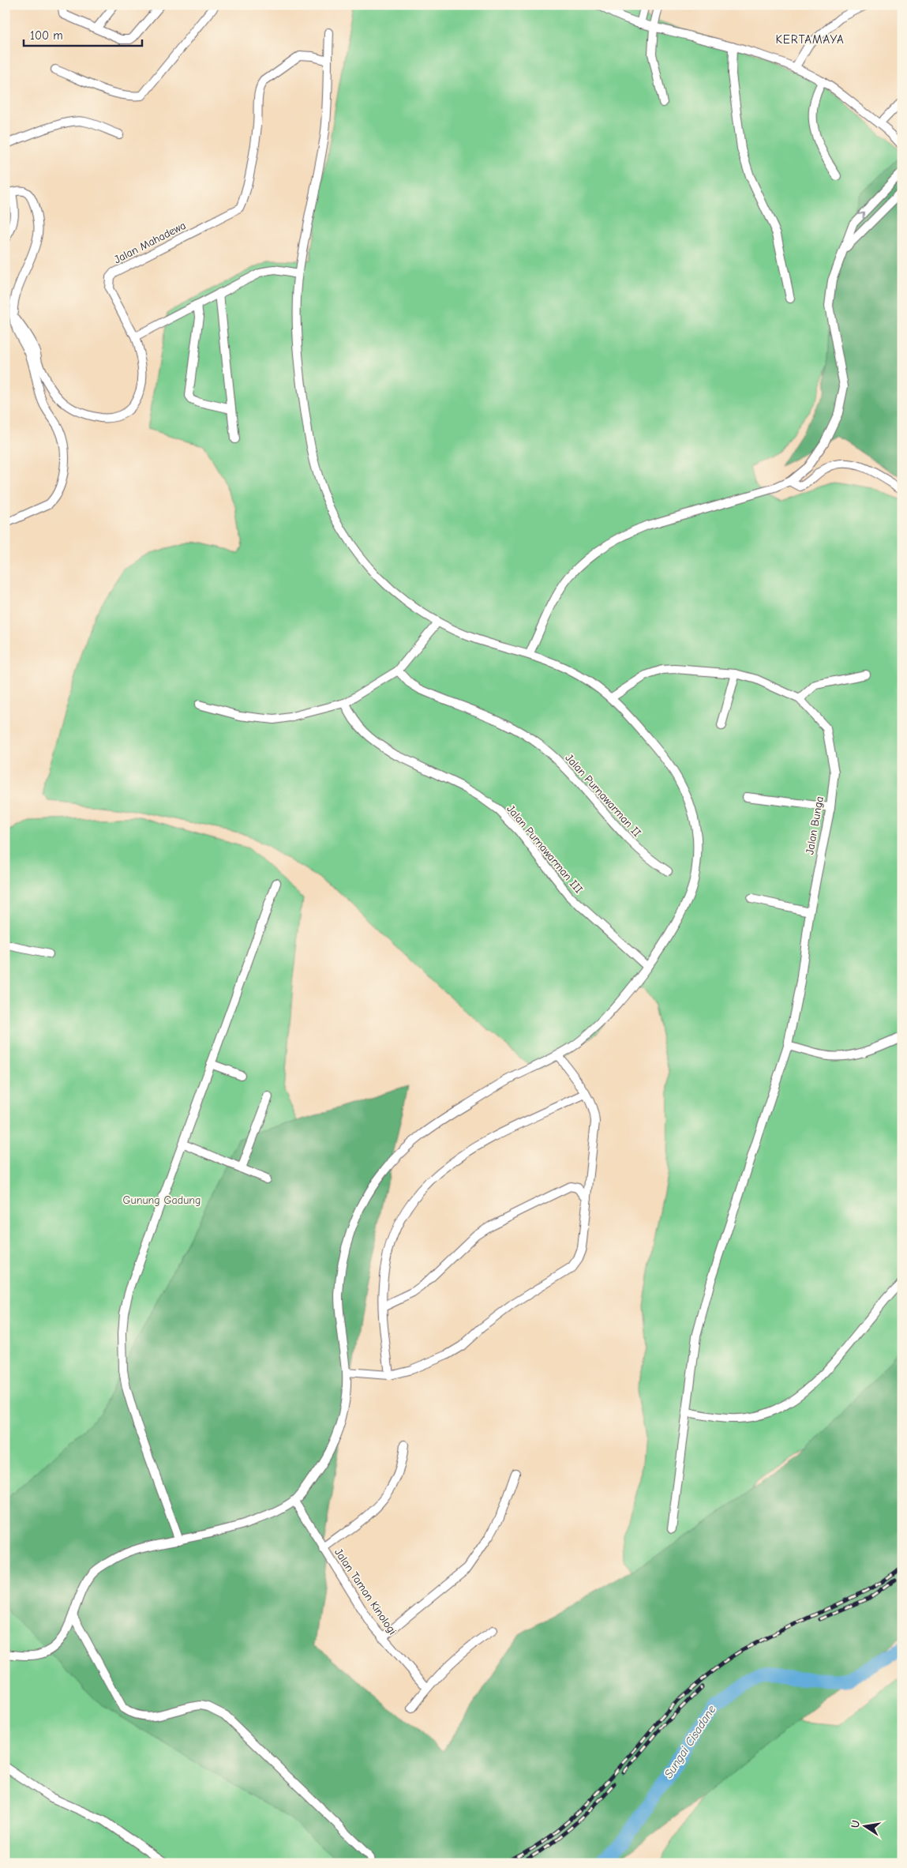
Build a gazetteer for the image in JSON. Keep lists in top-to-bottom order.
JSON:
{
  "streets": {
    "street": [
      "Jalan Mahadewa",
      "Jalan Purnawarman II",
      "Jalan Bunga",
      "Jalan Purnawarman III",
      "Jalan Taman Kinologi"
    ]
  },
  "districts": ["KERTAMAYA"],
  "water": ["Sungai Cisadane"],
  "parks": ["Gunung Gadung"],
  "scale_bar": "100 m",
  "north": "left"
}
